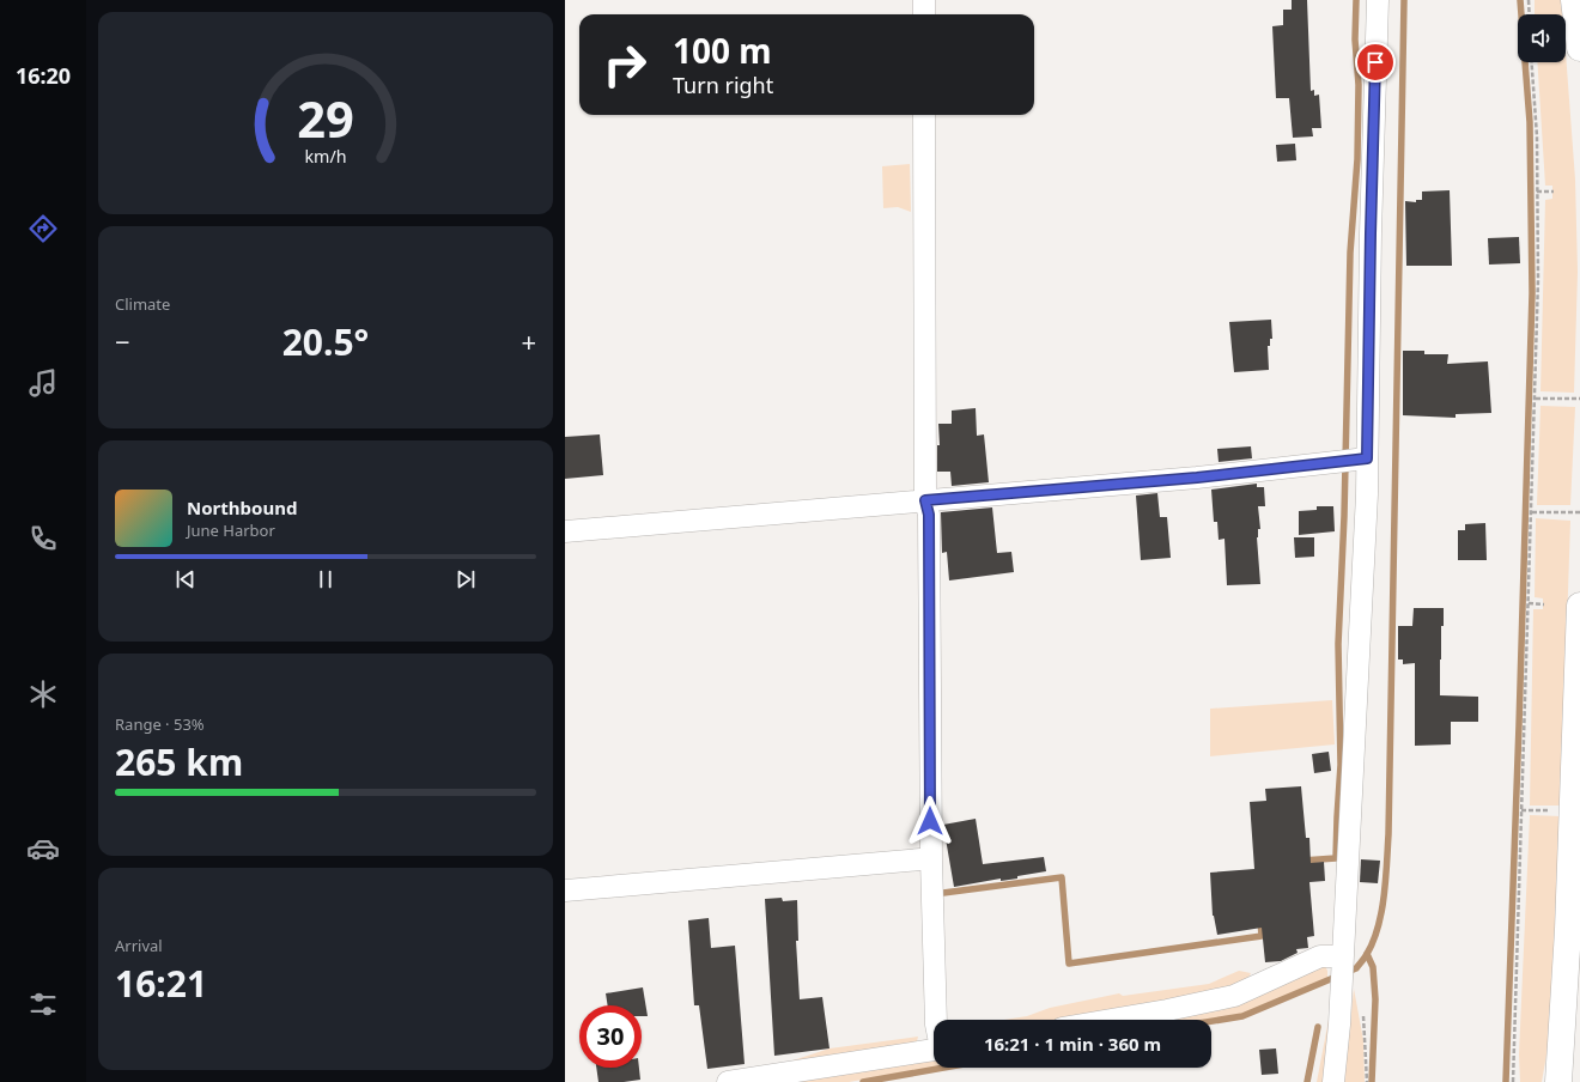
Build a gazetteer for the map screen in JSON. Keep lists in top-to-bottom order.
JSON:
{
  "page": {
    "tabs": "16:20",
    "turn": ["100 m", "Turn right"],
    "tile": [
      "Climate",
      ["Range · 53%", "265 km"],
      ["Arrival", "16:21"]
    ],
    "heat": ["−", "20.5°", "+"],
    "song": ["Northbound", "June Harbor"],
    "limit": "30",
    "trip": "16:21 · 1 min · 360 m",
    "gauge": ["29", "km/h"]
  }
}
